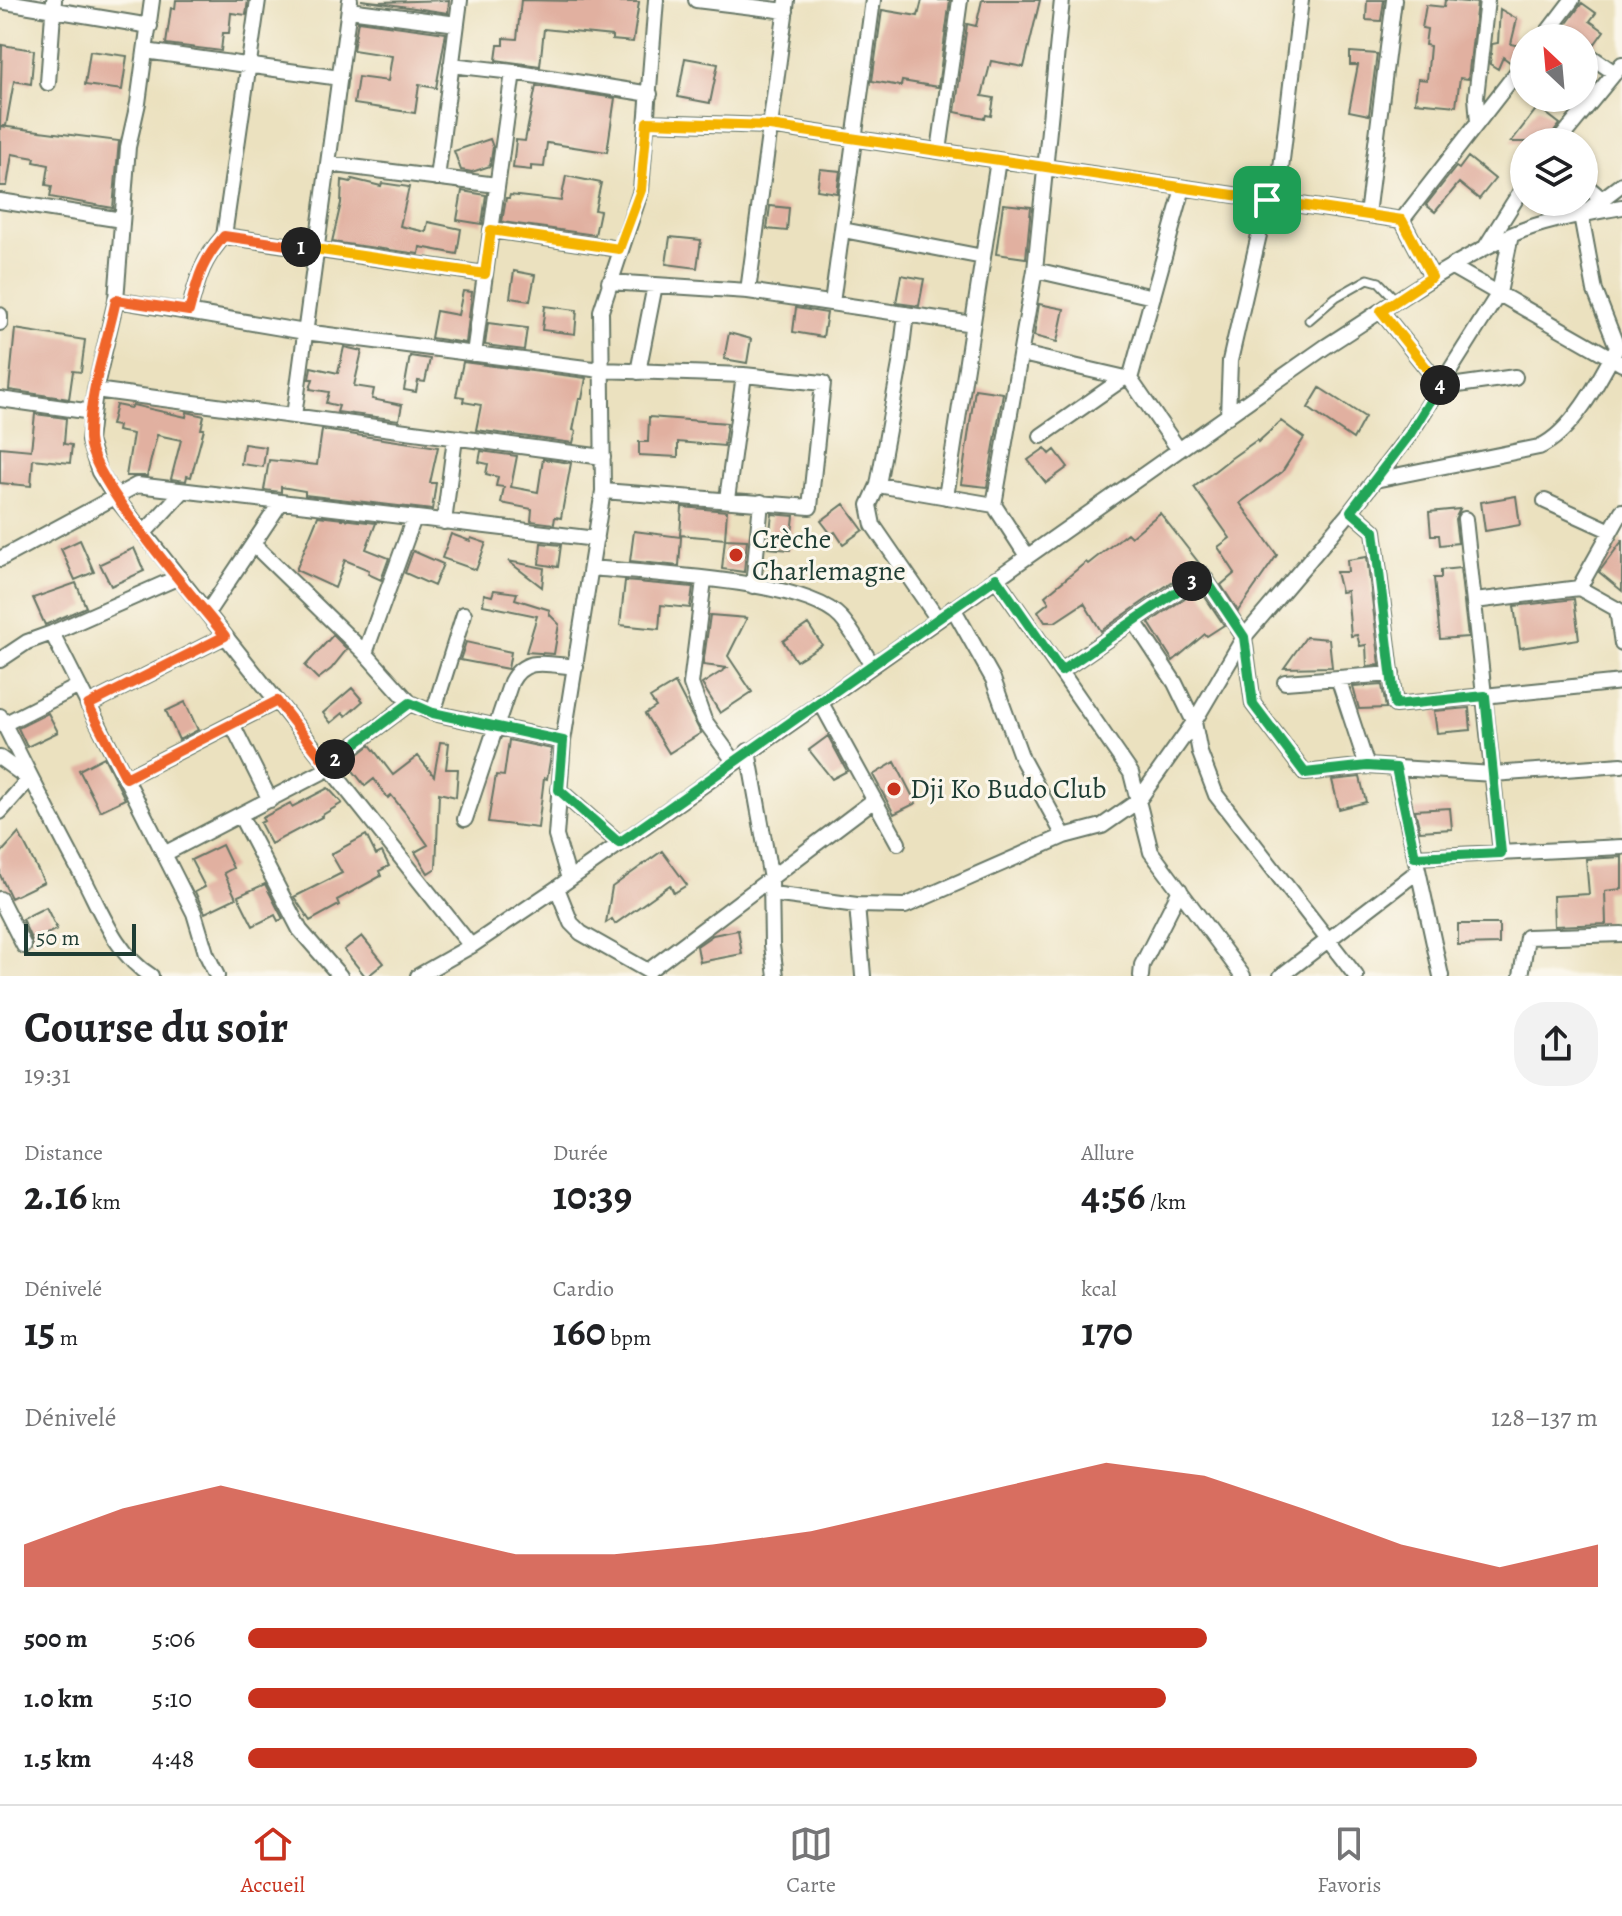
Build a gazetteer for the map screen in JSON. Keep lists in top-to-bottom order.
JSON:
{
  "places": ["Crèche Charlemagne", "Dji Ko Budo Club"],
  "scale_bar": "50 m",
  "north": "top left",
  "page": {
    "pins": [
      "1",
      "4",
      "3",
      "2"
    ],
    "scale": "50 m",
    "heading": ["Course du soir", "19:31"],
    "stats": [
      ["Distance", "2.16 km"],
      ["Durée", "10:39"],
      ["Allure", "4:56 /km"],
      ["Dénivelé", "15 m"],
      ["Cardio", "160 bpm"],
      ["kcal", "170"]
    ],
    "chart": ["Dénivelé", "128–137 m"],
    "list": [
      {
        "name": "500 m",
        "note": "5:06"
      },
      {
        "name": "1.0 km",
        "note": "5:10"
      },
      {
        "name": "1.5 km",
        "note": "4:48"
      }
    ],
    "tabs": ["Accueil", "Carte", "Favoris"]
  }
}
